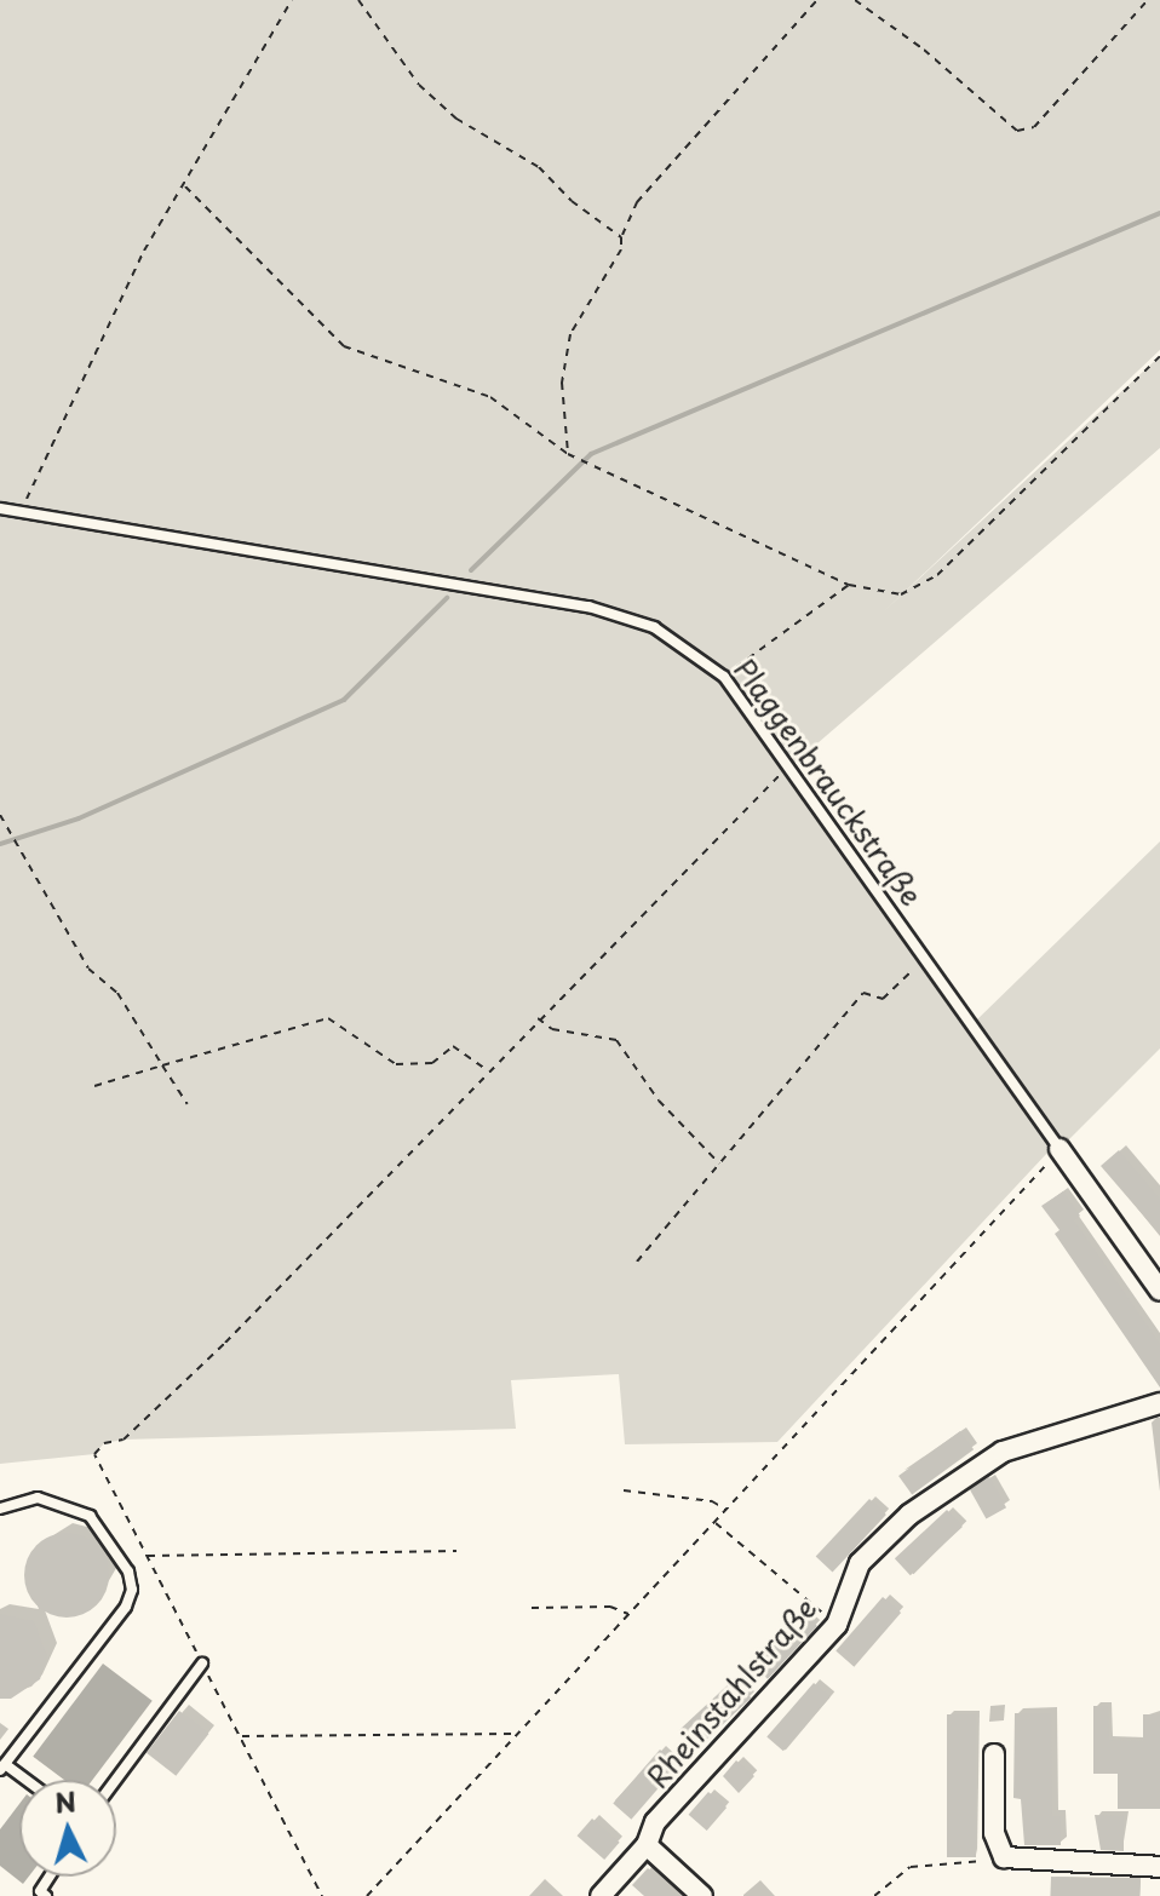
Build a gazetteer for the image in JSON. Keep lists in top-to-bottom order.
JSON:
{
  "streets": {
    "street": ["Plaggenbrauckstraße", "Rheinstahlstraße"]
  },
  "north": "top"
}
